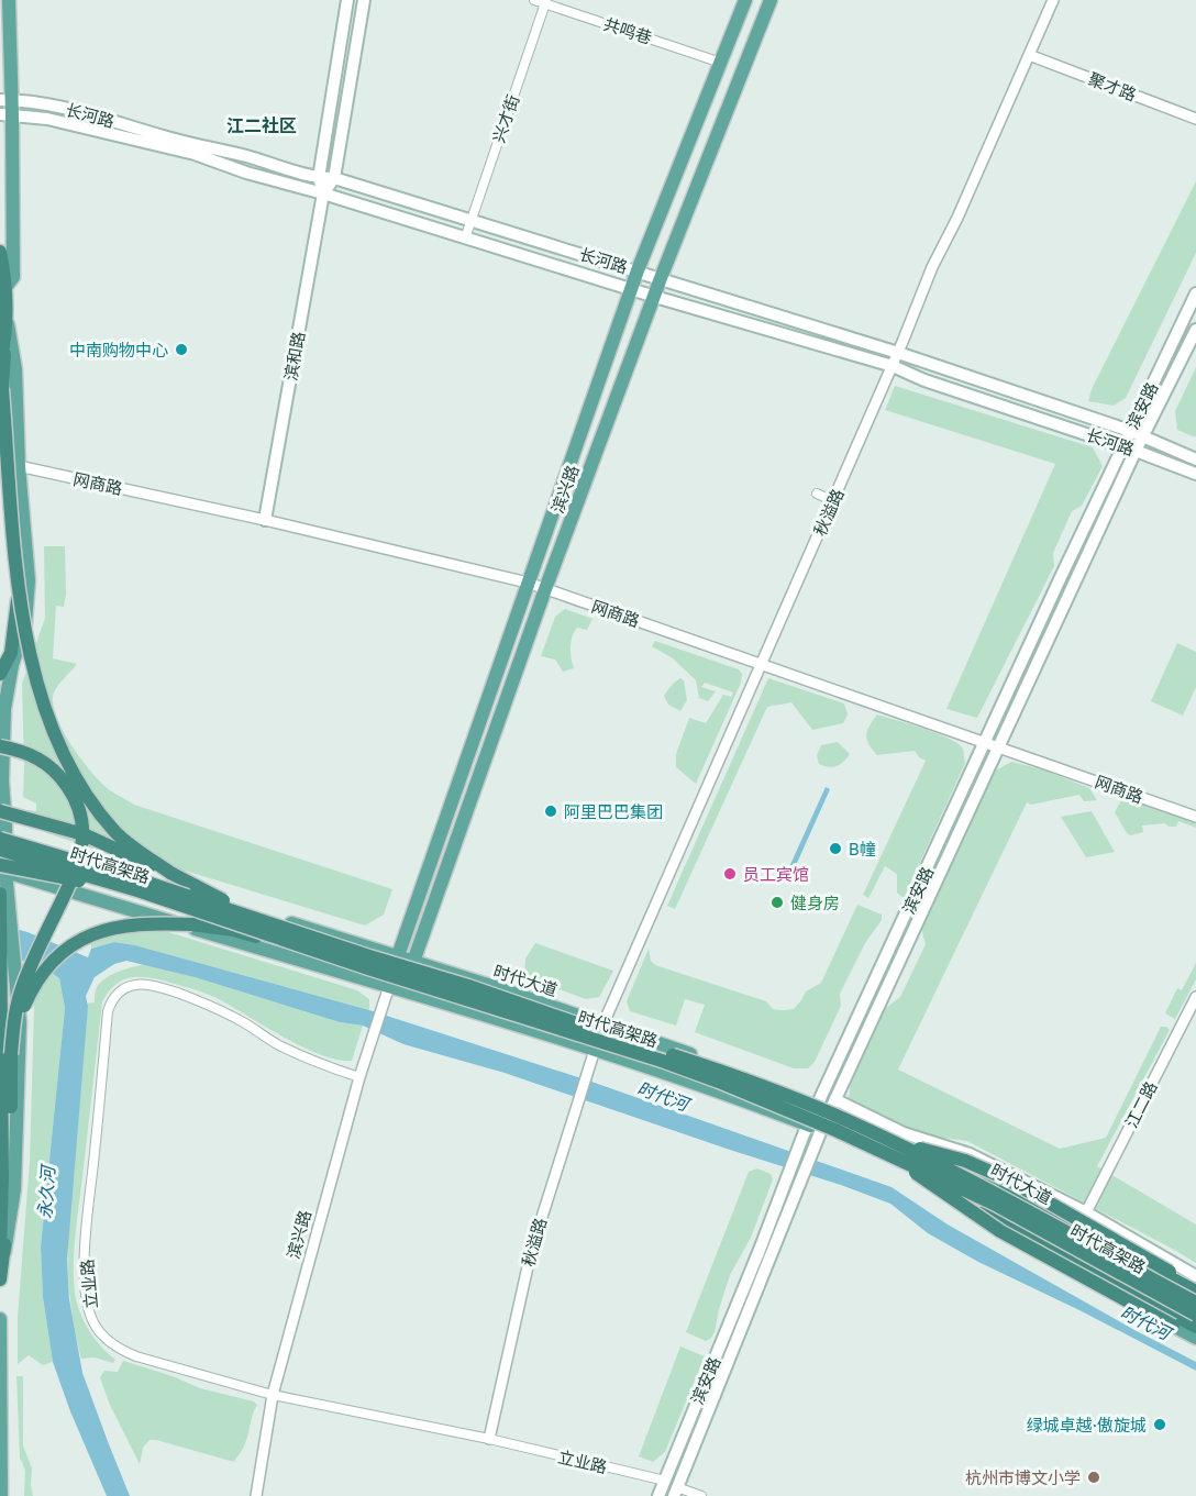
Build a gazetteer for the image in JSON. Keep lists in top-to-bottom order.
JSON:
{
  "streets": {
    "highway": ["时代高架路"],
    "main road": [
      "长河路",
      "滨和路",
      "滨安路",
      "滨兴路",
      "时代大道"
    ],
    "street": [
      "共鸣巷",
      "聚才路",
      "兴才街",
      "网商路",
      "秋溢路",
      "江二路",
      "立业路"
    ]
  },
  "crossings": [
    ["共鸣巷", "兴才街"],
    ["共鸣巷", "滨兴路"],
    ["聚才路", "秋溢路"],
    ["长河路", "兴才街"],
    ["长河路", "滨和路"],
    ["长河路", "滨安路"],
    ["长河路", "滨兴路"],
    ["长河路", "秋溢路"],
    ["滨和路", "网商路"],
    ["滨安路", "网商路"],
    ["滨安路", "时代大道"],
    ["滨安路", "立业路"],
    ["网商路", "滨兴路"],
    ["网商路", "秋溢路"],
    ["滨兴路", "时代大道"],
    ["滨兴路", "立业路"],
    ["秋溢路", "时代大道"],
    ["秋溢路", "立业路"],
    ["时代高架路", "时代大道"]
  ],
  "districts": ["江二社区"],
  "water": ["时代河", "永久河"],
  "places": [
    "中南购物中心",
    "阿里巴巴集团",
    "B幢",
    "员工宾馆",
    "健身房",
    "绿城卓越·傲旋城",
    "杭州市博文小学"
  ]
}
